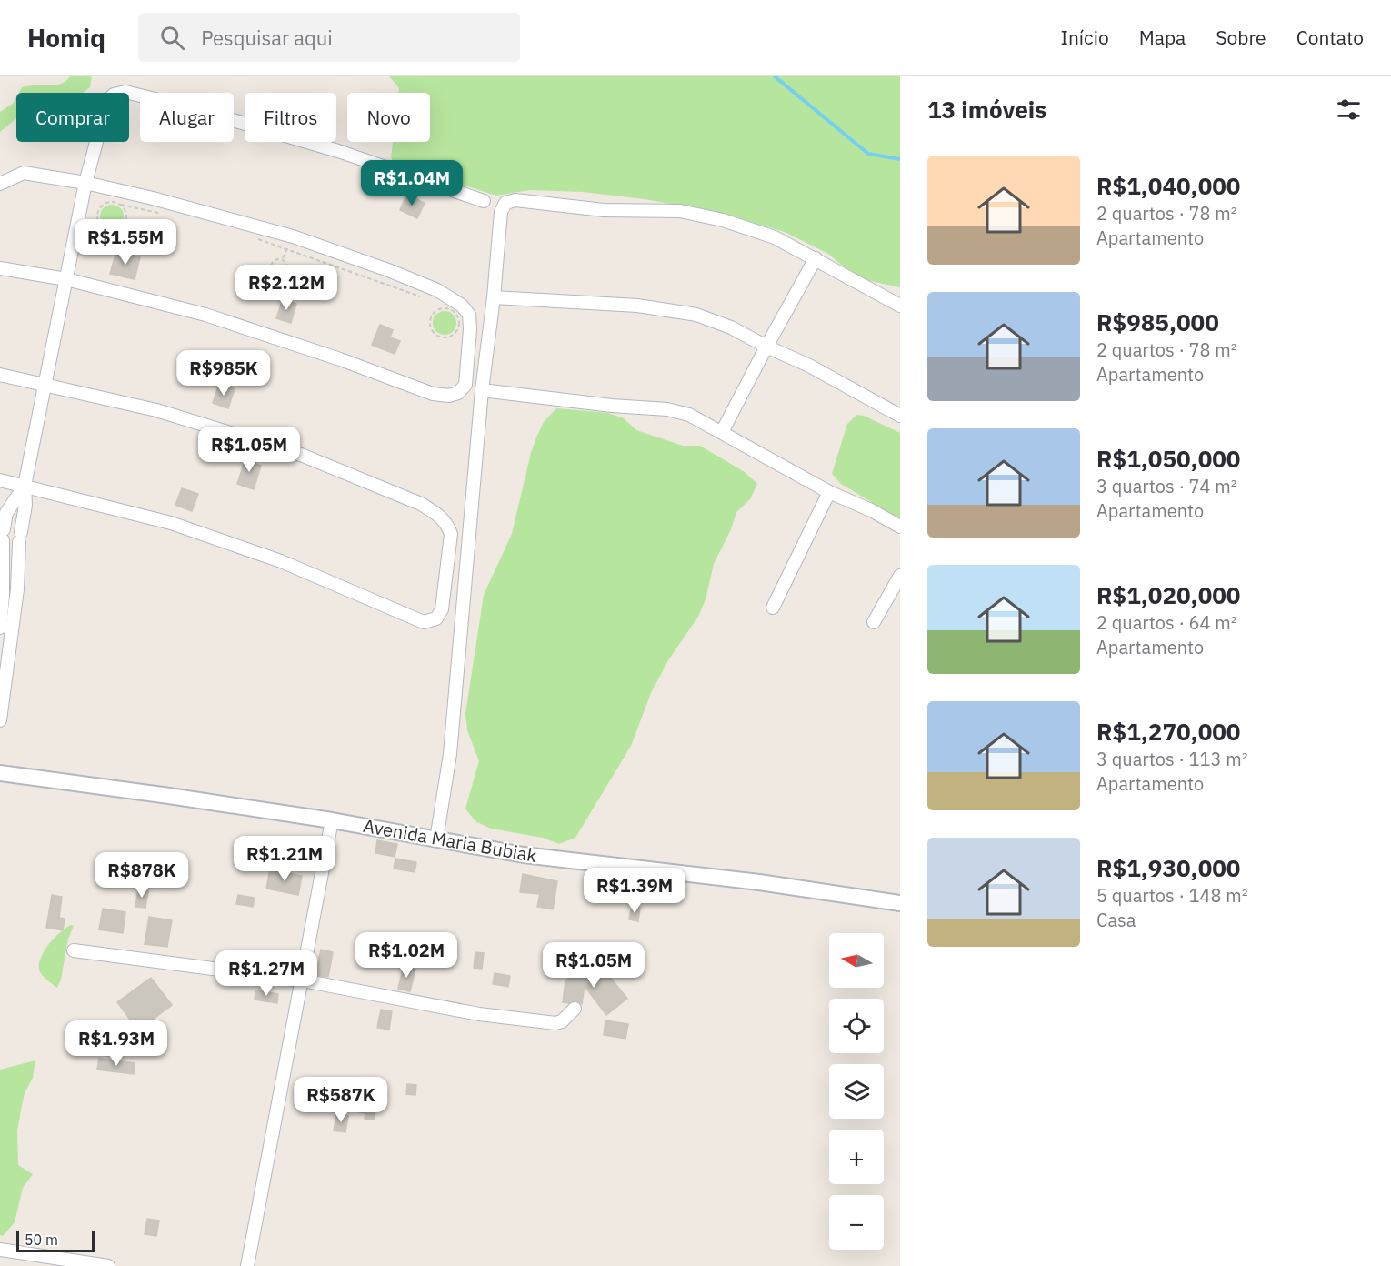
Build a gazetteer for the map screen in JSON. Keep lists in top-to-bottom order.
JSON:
{
  "streets": {
    "street": ["Avenida Maria Bubiak"]
  },
  "scale_bar": "50 m",
  "north": "left",
  "page": {
    "header": "Homiq",
    "search": "Pesquisar aqui",
    "nav": [
      "Início",
      "Mapa",
      "Sobre",
      "Contato"
    ],
    "heading": "13 imóveis",
    "chip": [
      "Comprar",
      "Alugar",
      "Filtros",
      "Novo"
    ],
    "list": [
      {
        "name": "R$1,040,000",
        "note": "2 quartos · 78 m² · Apartamento"
      },
      {
        "name": "R$985,000",
        "note": "2 quartos · 78 m² · Apartamento"
      },
      {
        "name": "R$1,050,000",
        "note": "3 quartos · 74 m² · Apartamento"
      },
      {
        "name": "R$1,020,000",
        "note": "2 quartos · 64 m² · Apartamento"
      },
      {
        "name": "R$1,270,000",
        "note": "3 quartos · 113 m² · Apartamento"
      },
      {
        "name": "R$1,930,000",
        "note": "5 quartos · 148 m² · Casa"
      }
    ],
    "price": [
      "R$1.04M",
      "R$1.55M",
      "R$2.12M",
      "R$985K",
      "R$1.05M",
      "R$1.21M",
      "R$878K",
      "R$1.39M",
      "R$1.02M",
      "R$1.05M",
      "R$1.27M",
      "R$1.93M",
      "R$587K"
    ],
    "map_buttons": ["+", "−"],
    "scale": "50 m"
  }
}
